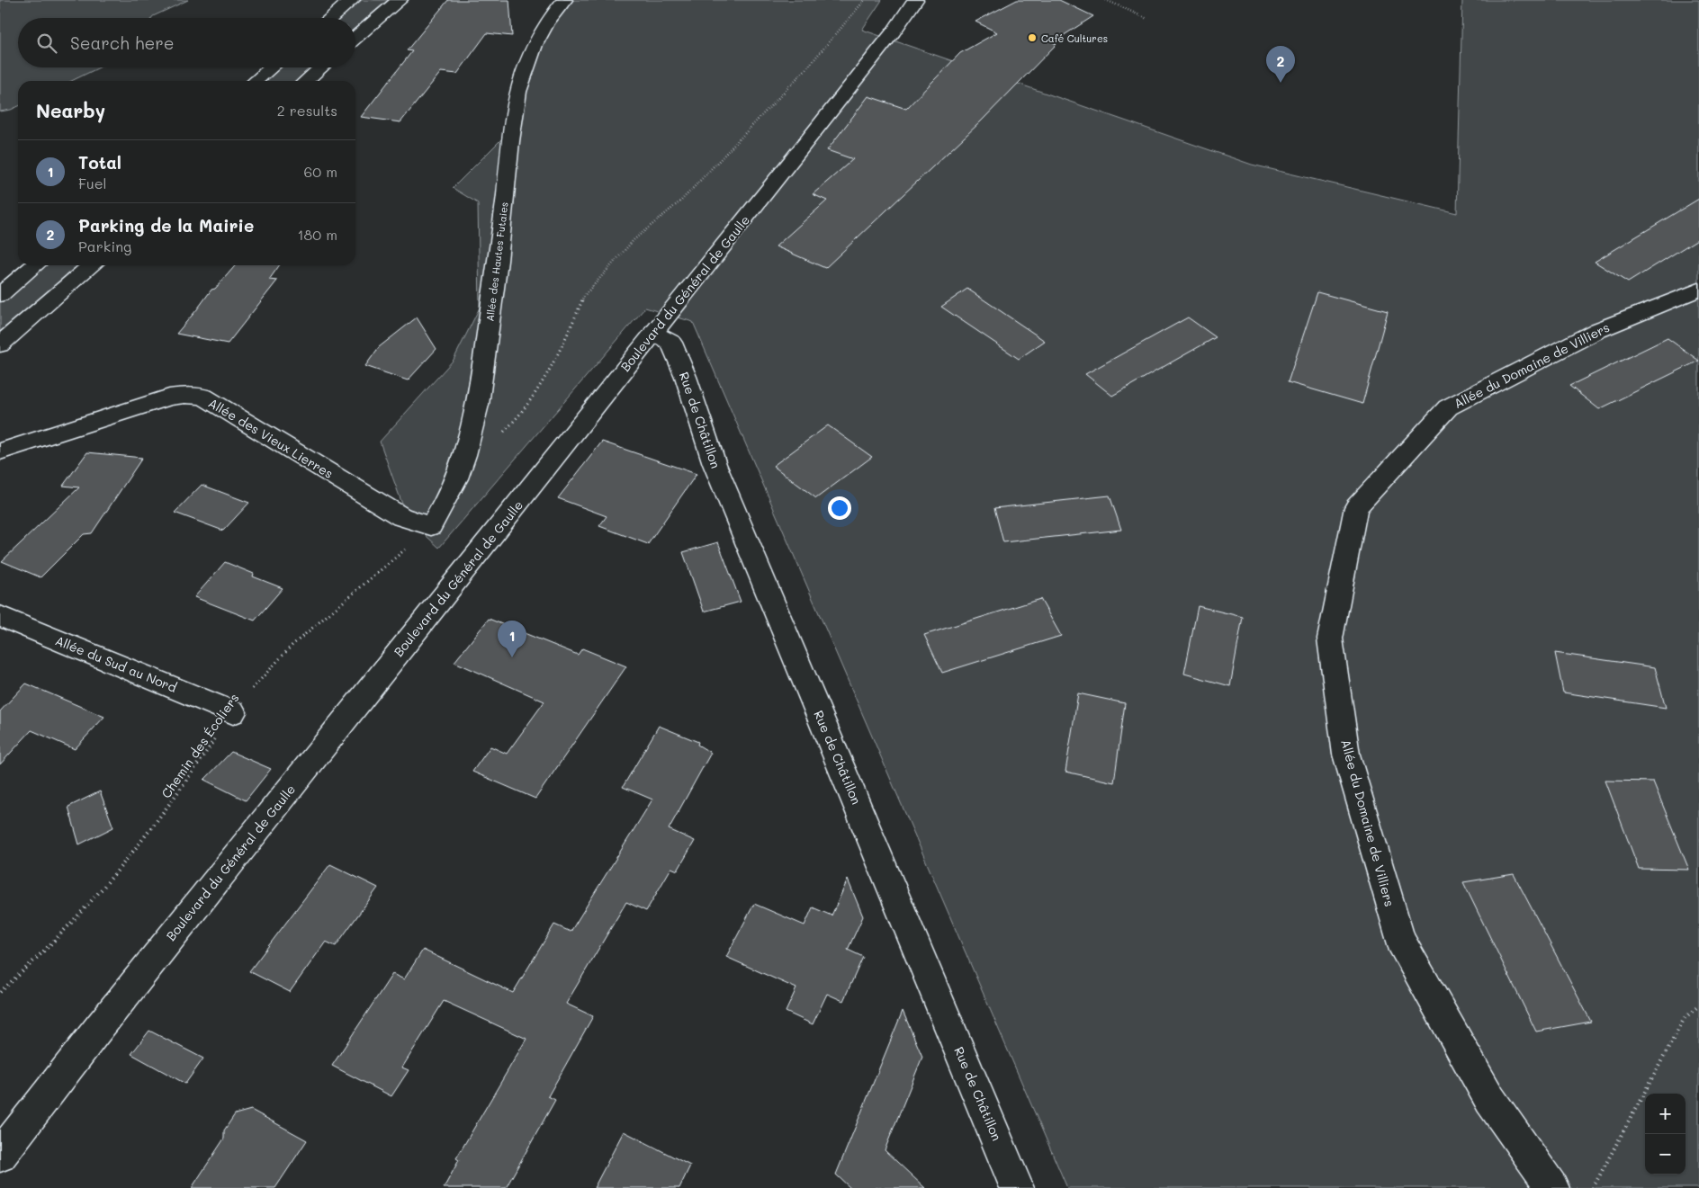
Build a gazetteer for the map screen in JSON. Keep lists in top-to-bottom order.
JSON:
{
  "streets": {
    "street": [
      "Allée des Hautes Futaies",
      "Boulevard du Général de Gaulle",
      "Allée du Domaine de Villiers",
      "Rue de Châtillon",
      "Allée des Vieux Lierres",
      "Allée du Sud au Nord"
    ],
    "path": ["Chemin des Écoliers"]
  },
  "crossings": [
    ["Allée des Hautes Futaies", "Allée des Vieux Lierres"],
    ["Allée des Hautes Futaies", "Chemin des Écoliers"],
    ["Boulevard du Général de Gaulle", "Rue de Châtillon"],
    ["Allée des Vieux Lierres", "Chemin des Écoliers"],
    ["Allée du Sud au Nord", "Chemin des Écoliers"]
  ],
  "places": ["Café Cultures"],
  "page": {
    "search": "Search here",
    "pins": ["2", "1"],
    "heading": ["Nearby", "2 results"],
    "list": [
      {
        "mark": "1",
        "name": "Total",
        "note": "Fuel",
        "value": "60 m"
      },
      {
        "mark": "2",
        "name": "Parking de la Mairie",
        "note": "Parking",
        "value": "180 m"
      }
    ],
    "map_buttons": ["+", "−"]
  }
}
